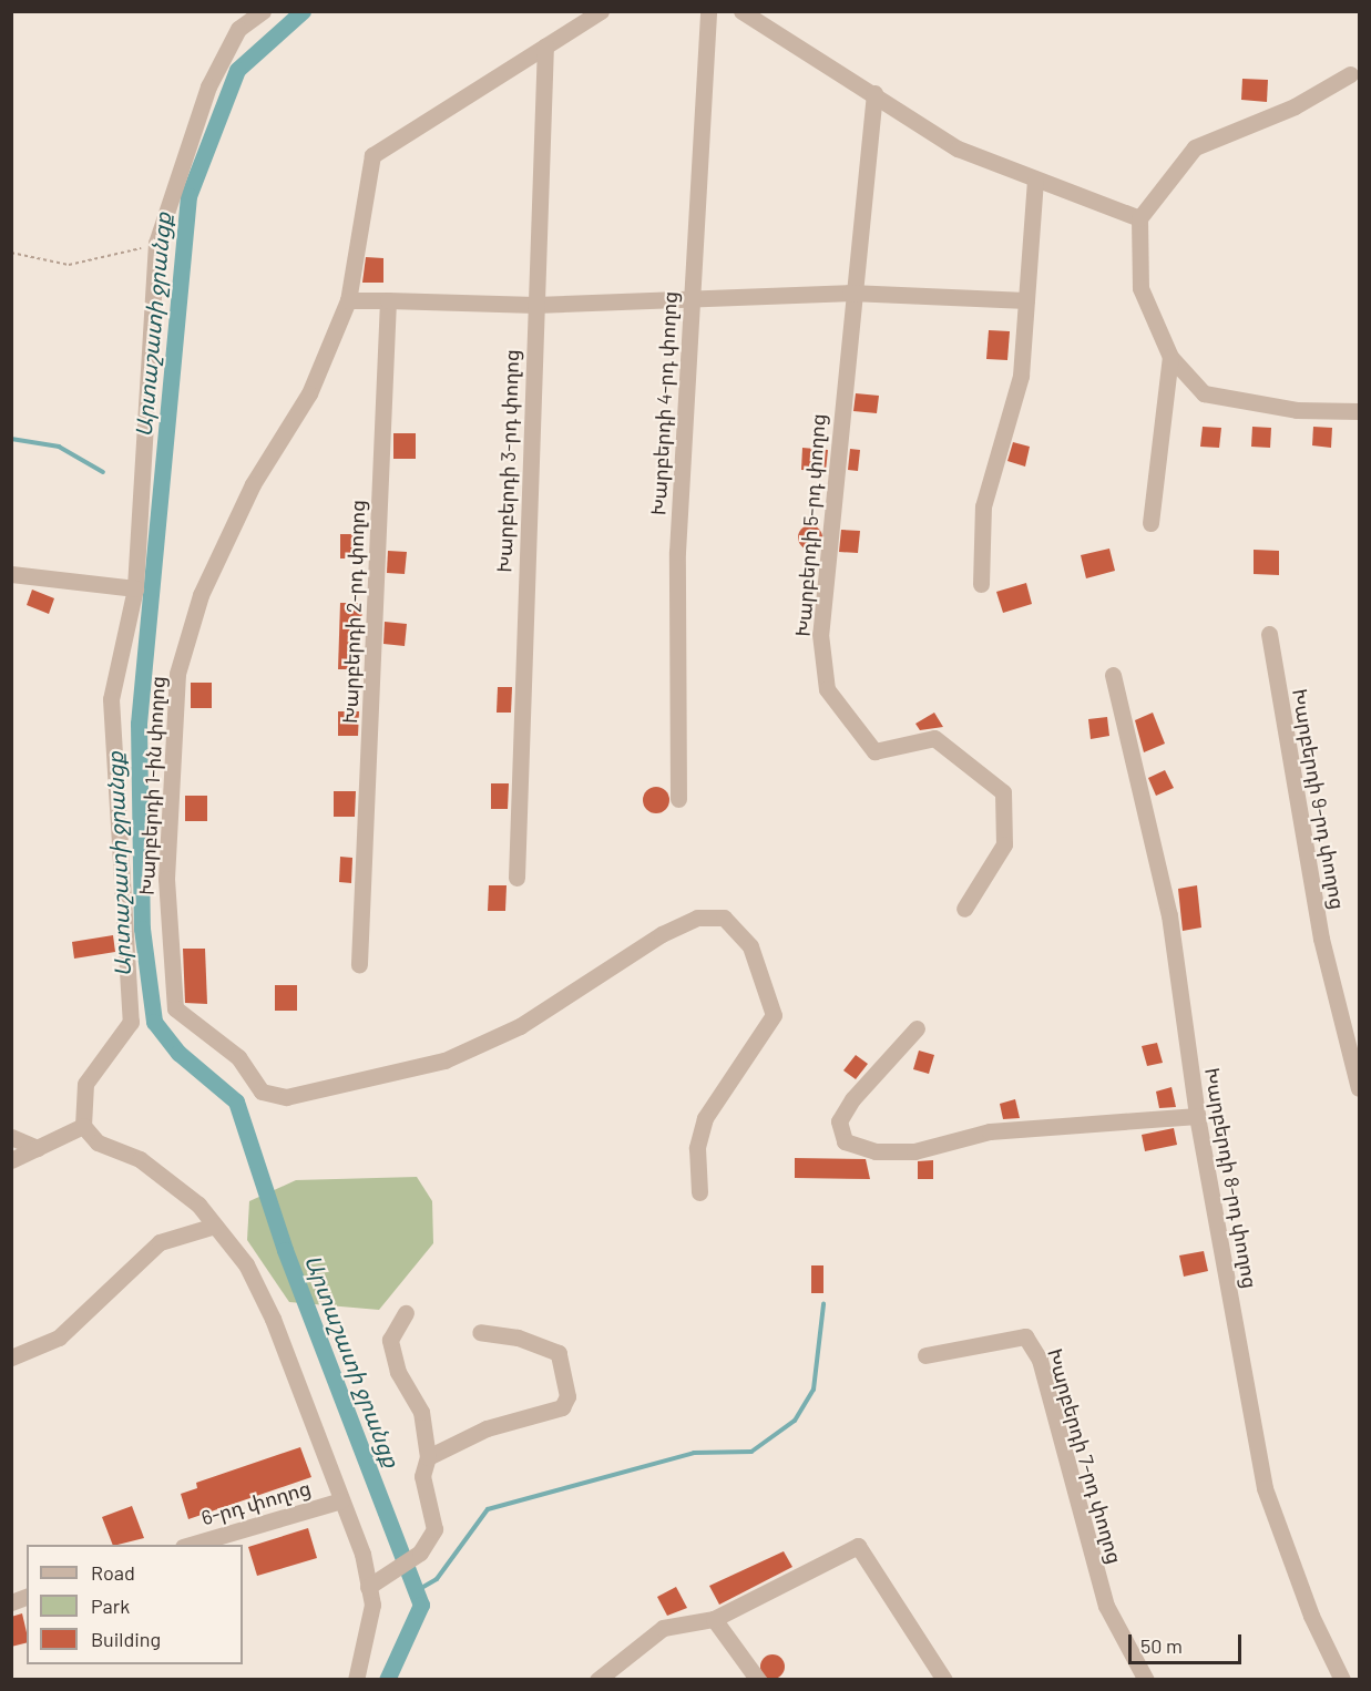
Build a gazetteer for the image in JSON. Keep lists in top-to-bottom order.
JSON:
{
  "streets": {
    "street": [
      "Խարբերդի 4-րդ փողոց",
      "Խարբերդի 3-րդ փողոց",
      "Խարբերդի 5-րդ փողոց",
      "Խարբերդի 2-րդ փողոց",
      "Խարբերդի 1-ին փողոց",
      "Խարբերդի 9-րդ փողոց",
      "Խարբերդի 8-րդ փողոց",
      "Խարբերդի 7-րդ փողոց",
      "6-րդ փողոց"
    ]
  },
  "crossings": [
    ["Խարբերդի 3-րդ փողոց", "Խարբերդի 1-ին փողոց"]
  ],
  "water": ["Արտաշատի ջրանցք"],
  "legend": ["Road", "Park", "Building"],
  "scale_bar": "50 m"
}
